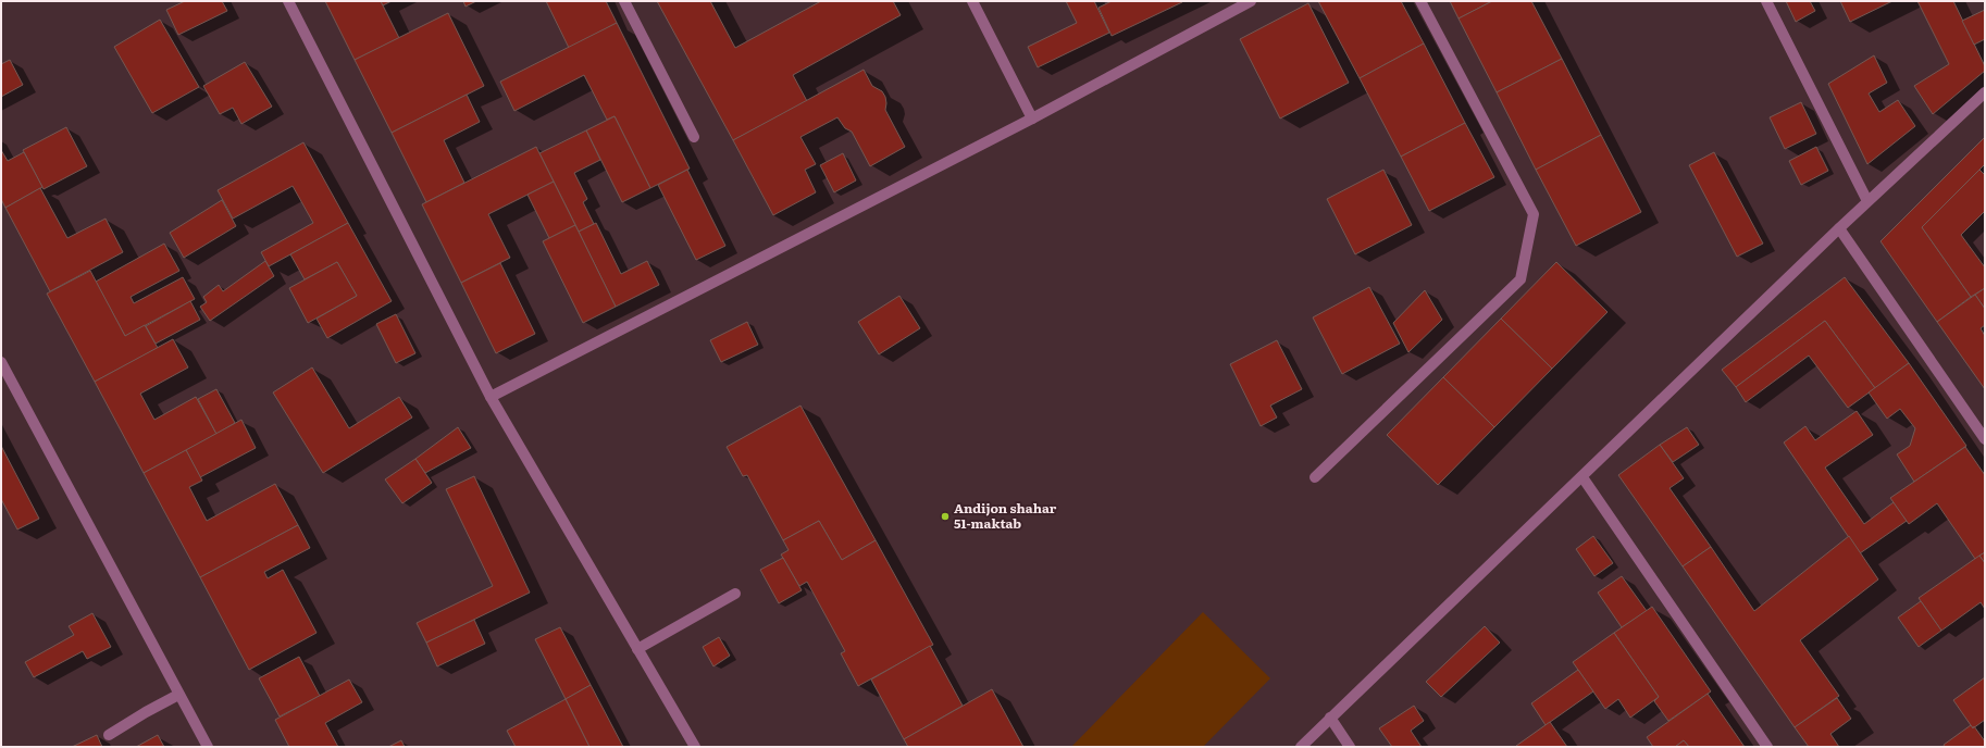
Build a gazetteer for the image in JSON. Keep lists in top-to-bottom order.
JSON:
{
  "places": ["Andijon shahar 51-maktab"]
}
